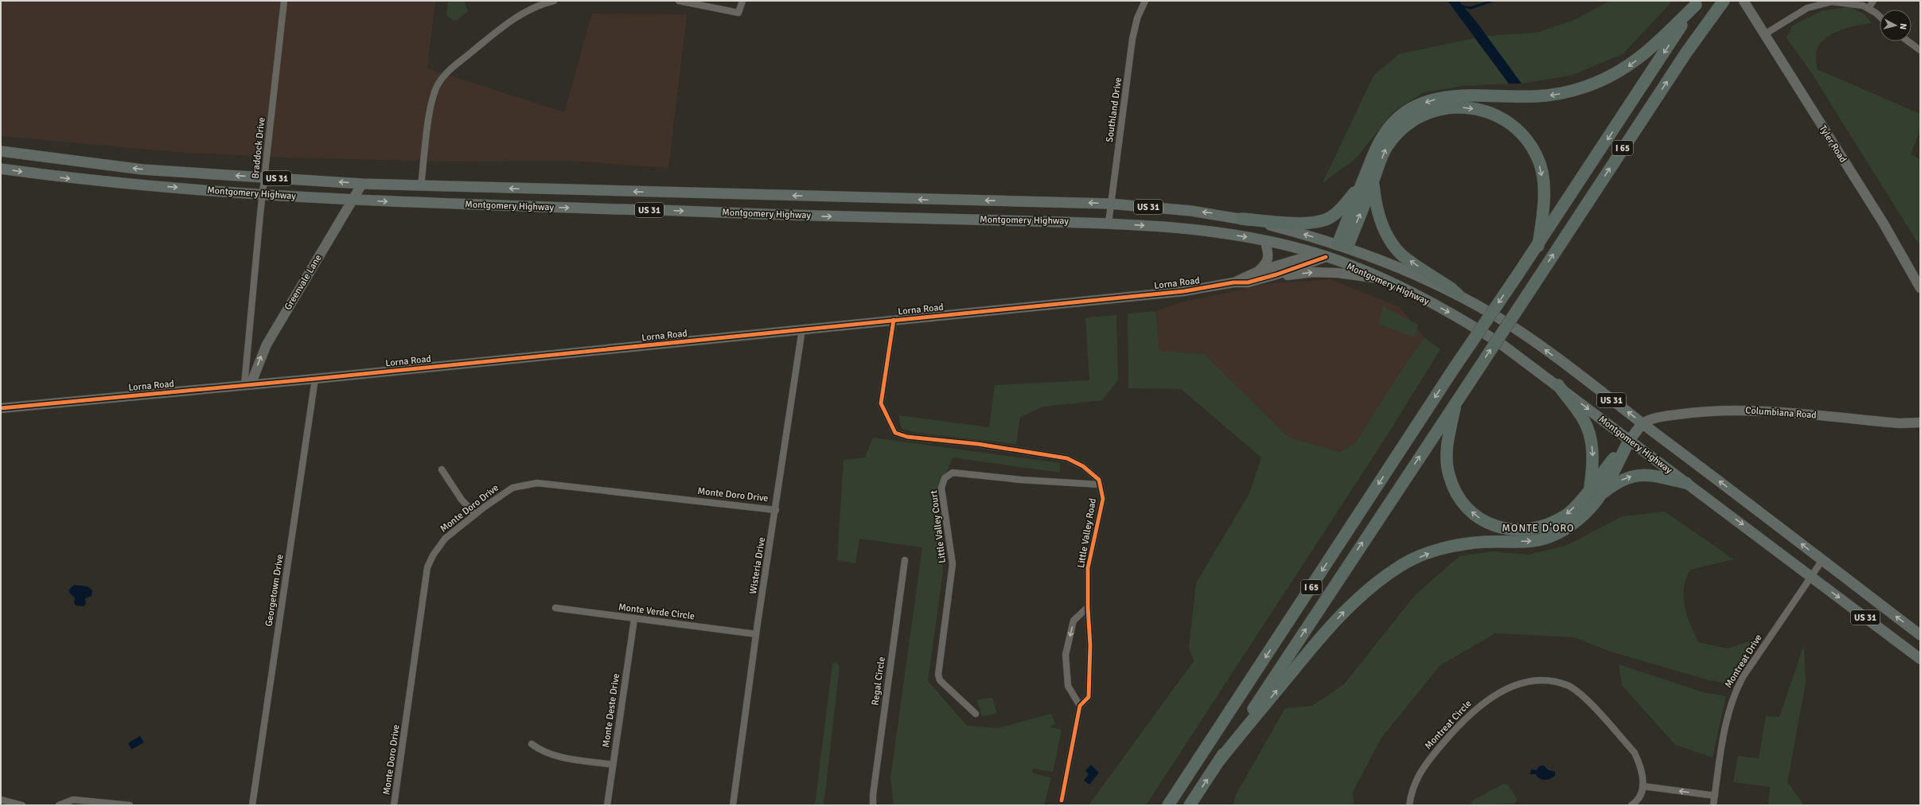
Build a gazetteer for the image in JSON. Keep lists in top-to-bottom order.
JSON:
{
  "streets": {
    "highway": ["I 65"],
    "main road": ["US 31", "Montgomery Highway"],
    "street": [
      "Southland Drive",
      "Tyler Road",
      "Braddock Drive",
      "Greenvale Lane",
      "Lorna Road",
      "Columbiana Road",
      "Monte Doro Drive",
      "Little Valley Court",
      "Little Valley Road",
      "Wisteria Drive",
      "Georgetown Drive",
      "Monte Verde Circle",
      "Montreat Drive",
      "Regal Circle",
      "Monte Deste Drive",
      "Montreat Circle"
    ]
  },
  "crossings": [
    ["Southland Drive", "Montgomery Highway"],
    ["Braddock Drive", "Montgomery Highway"],
    ["Braddock Drive", "Greenvale Lane"],
    ["Braddock Drive", "Lorna Road"],
    ["Montgomery Highway", "Greenvale Lane"],
    ["Montgomery Highway", "Lorna Road"],
    ["Montgomery Highway", "Columbiana Road"],
    ["Montgomery Highway", "Montreat Drive"],
    ["Greenvale Lane", "Lorna Road"],
    ["Lorna Road", "Little Valley Road"],
    ["Lorna Road", "Wisteria Drive"],
    ["Lorna Road", "Georgetown Drive"],
    ["Monte Doro Drive", "Wisteria Drive"],
    ["Little Valley Court", "Little Valley Road"],
    ["Wisteria Drive", "Monte Verde Circle"],
    ["Monte Verde Circle", "Monte Deste Drive"]
  ],
  "one_way": ["Greenvale Lane"],
  "districts": ["MONTE D'ORO"],
  "north": "right"
}
